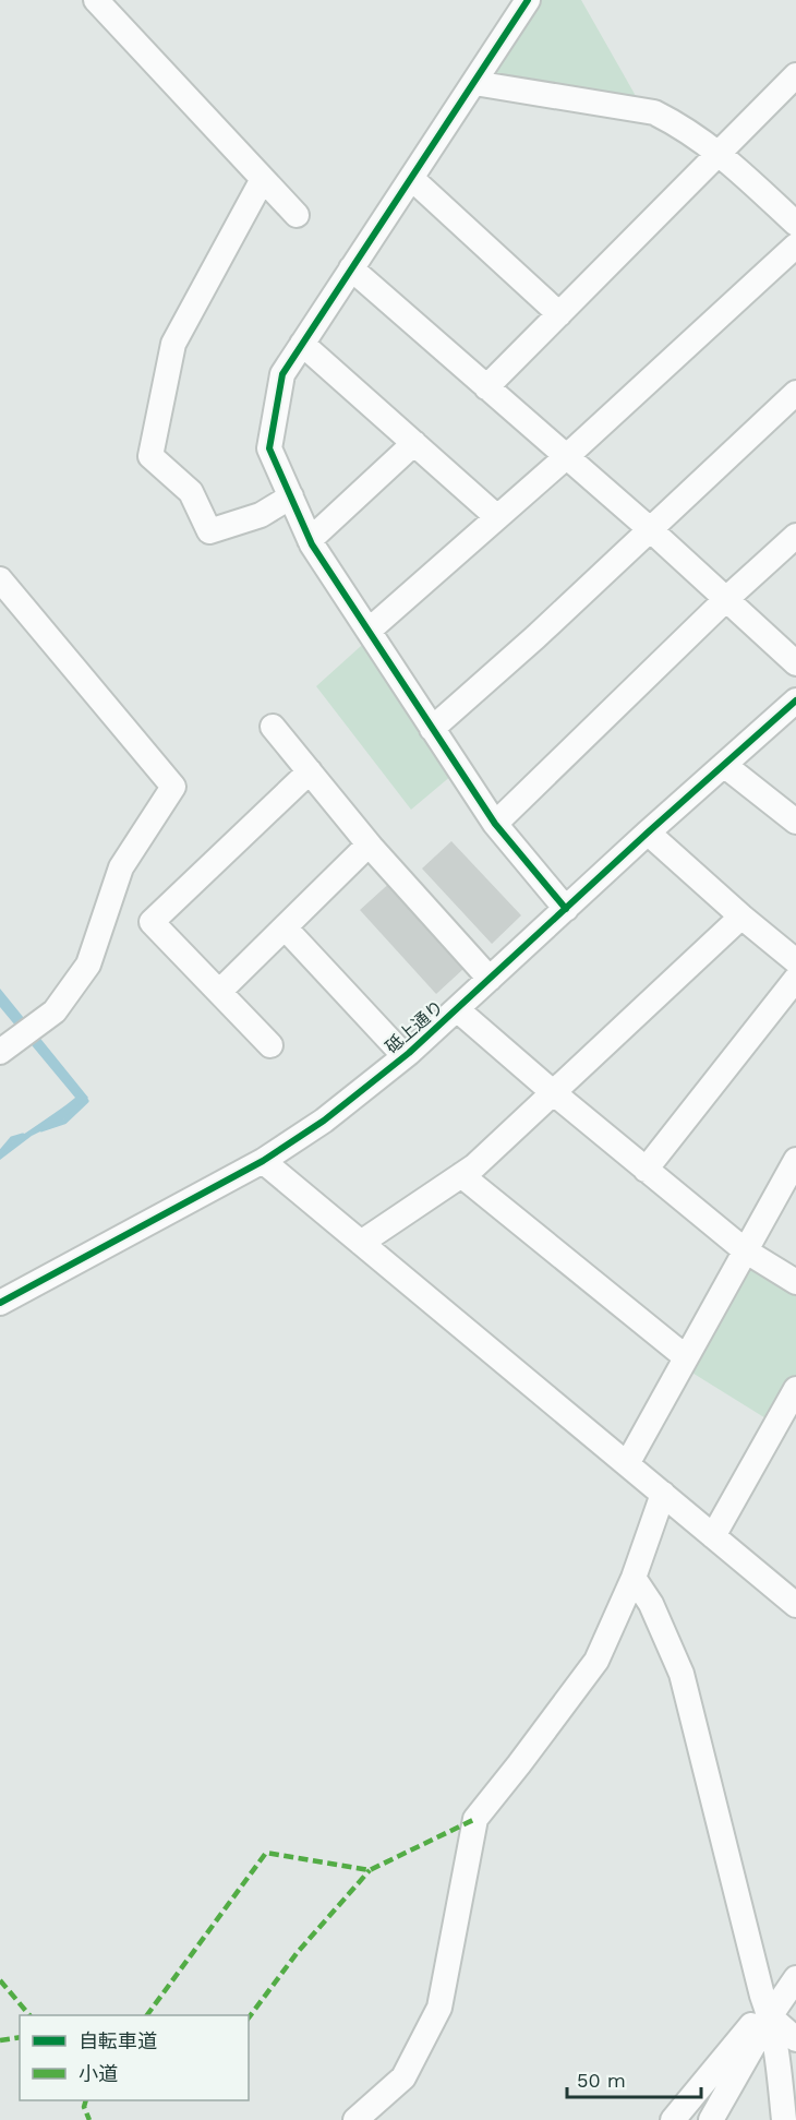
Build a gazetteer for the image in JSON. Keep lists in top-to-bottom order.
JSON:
{
  "streets": {
    "street": ["砥上通り"]
  },
  "legend": ["自転車道", "小道"],
  "scale_bar": "50 m"
}
